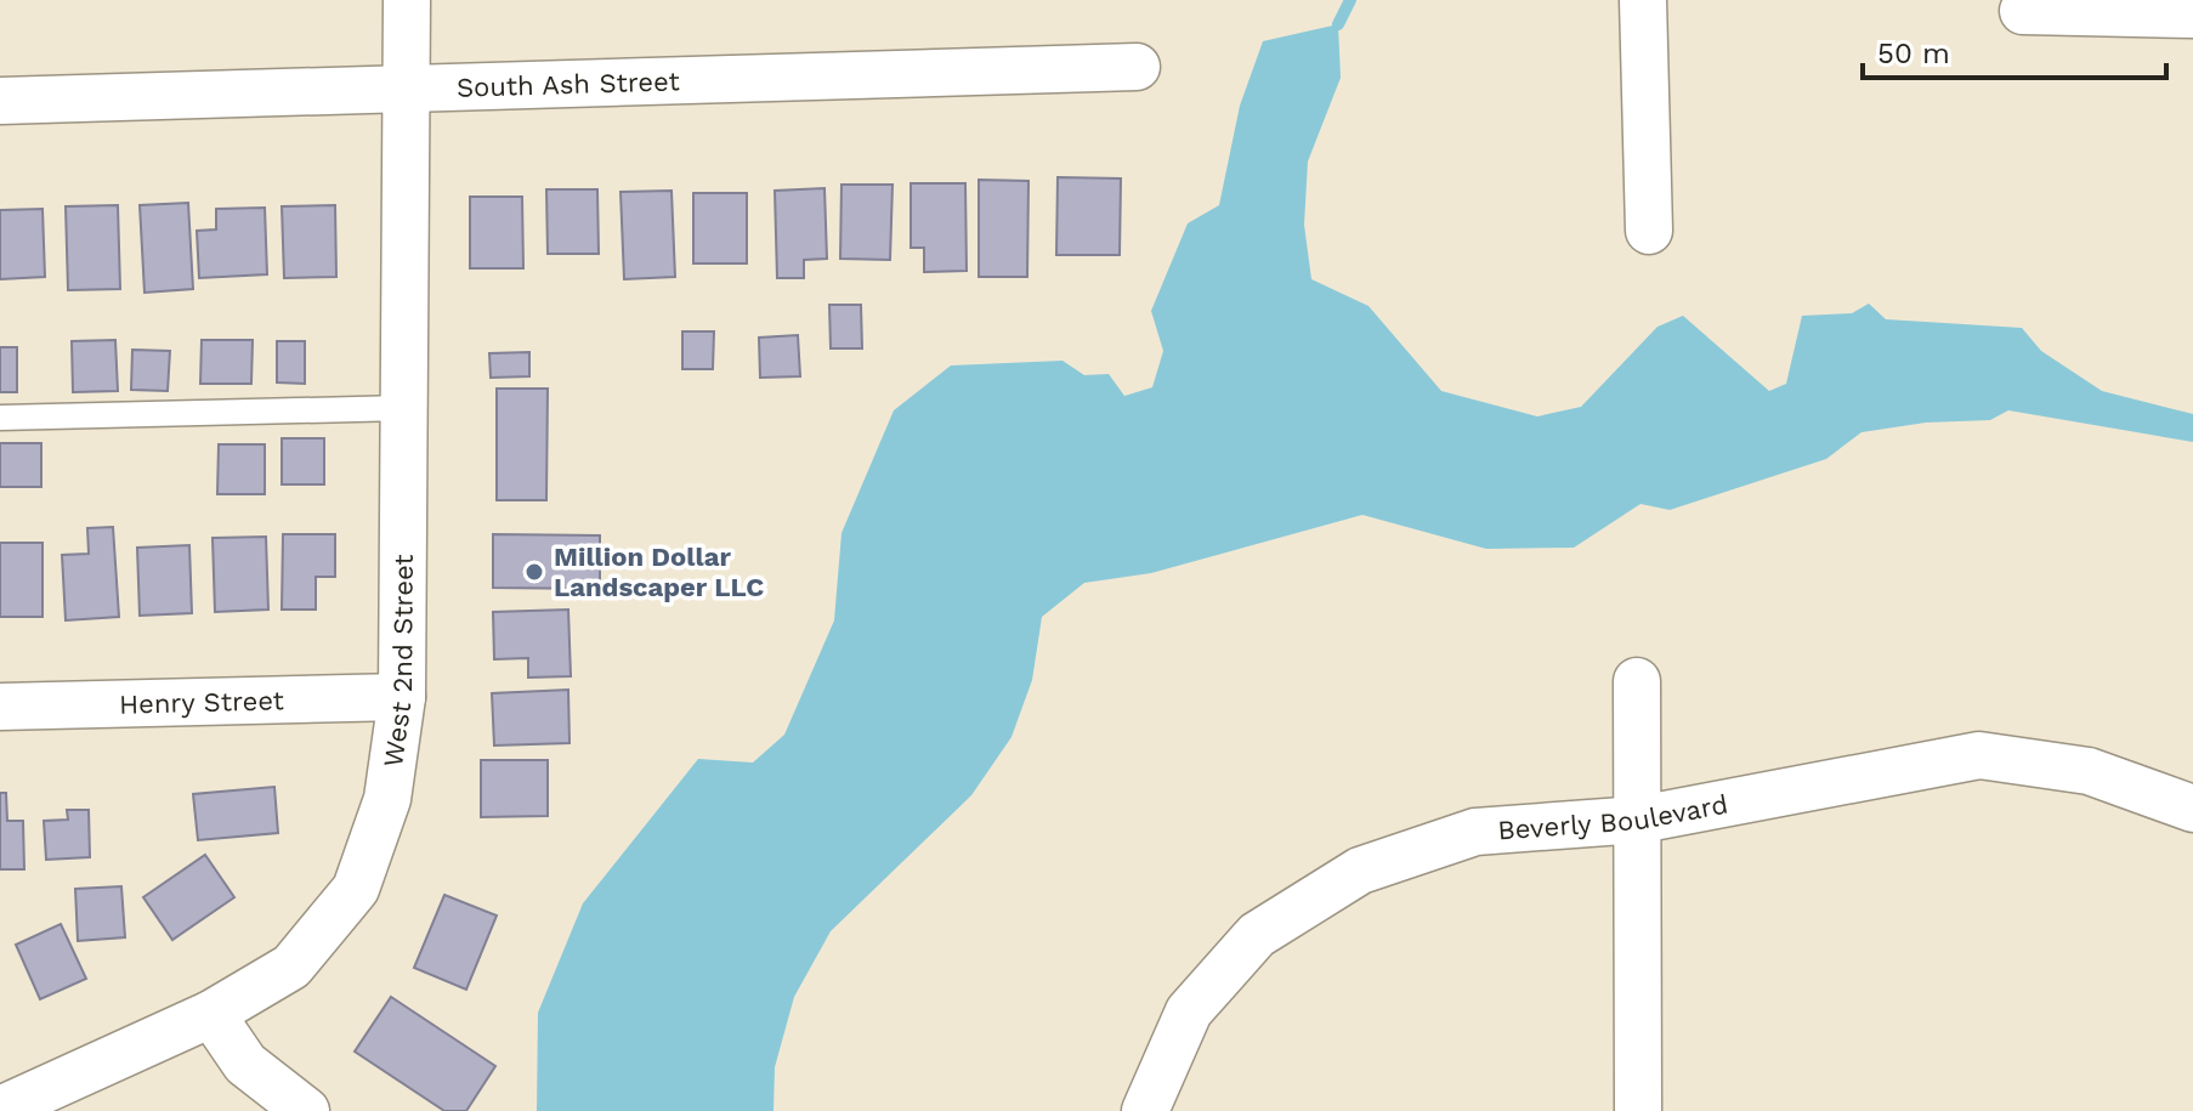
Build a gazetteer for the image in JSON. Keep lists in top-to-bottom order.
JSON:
{
  "streets": {
    "street": [
      "South Ash Street",
      "West 2nd Street",
      "Henry Street",
      "Beverly Boulevard"
    ]
  },
  "crossings": [
    ["South Ash Street", "West 2nd Street"],
    ["West 2nd Street", "Henry Street"]
  ],
  "places": ["Million Dollar Landscaper LLC"],
  "scale_bar": "50 m"
}
